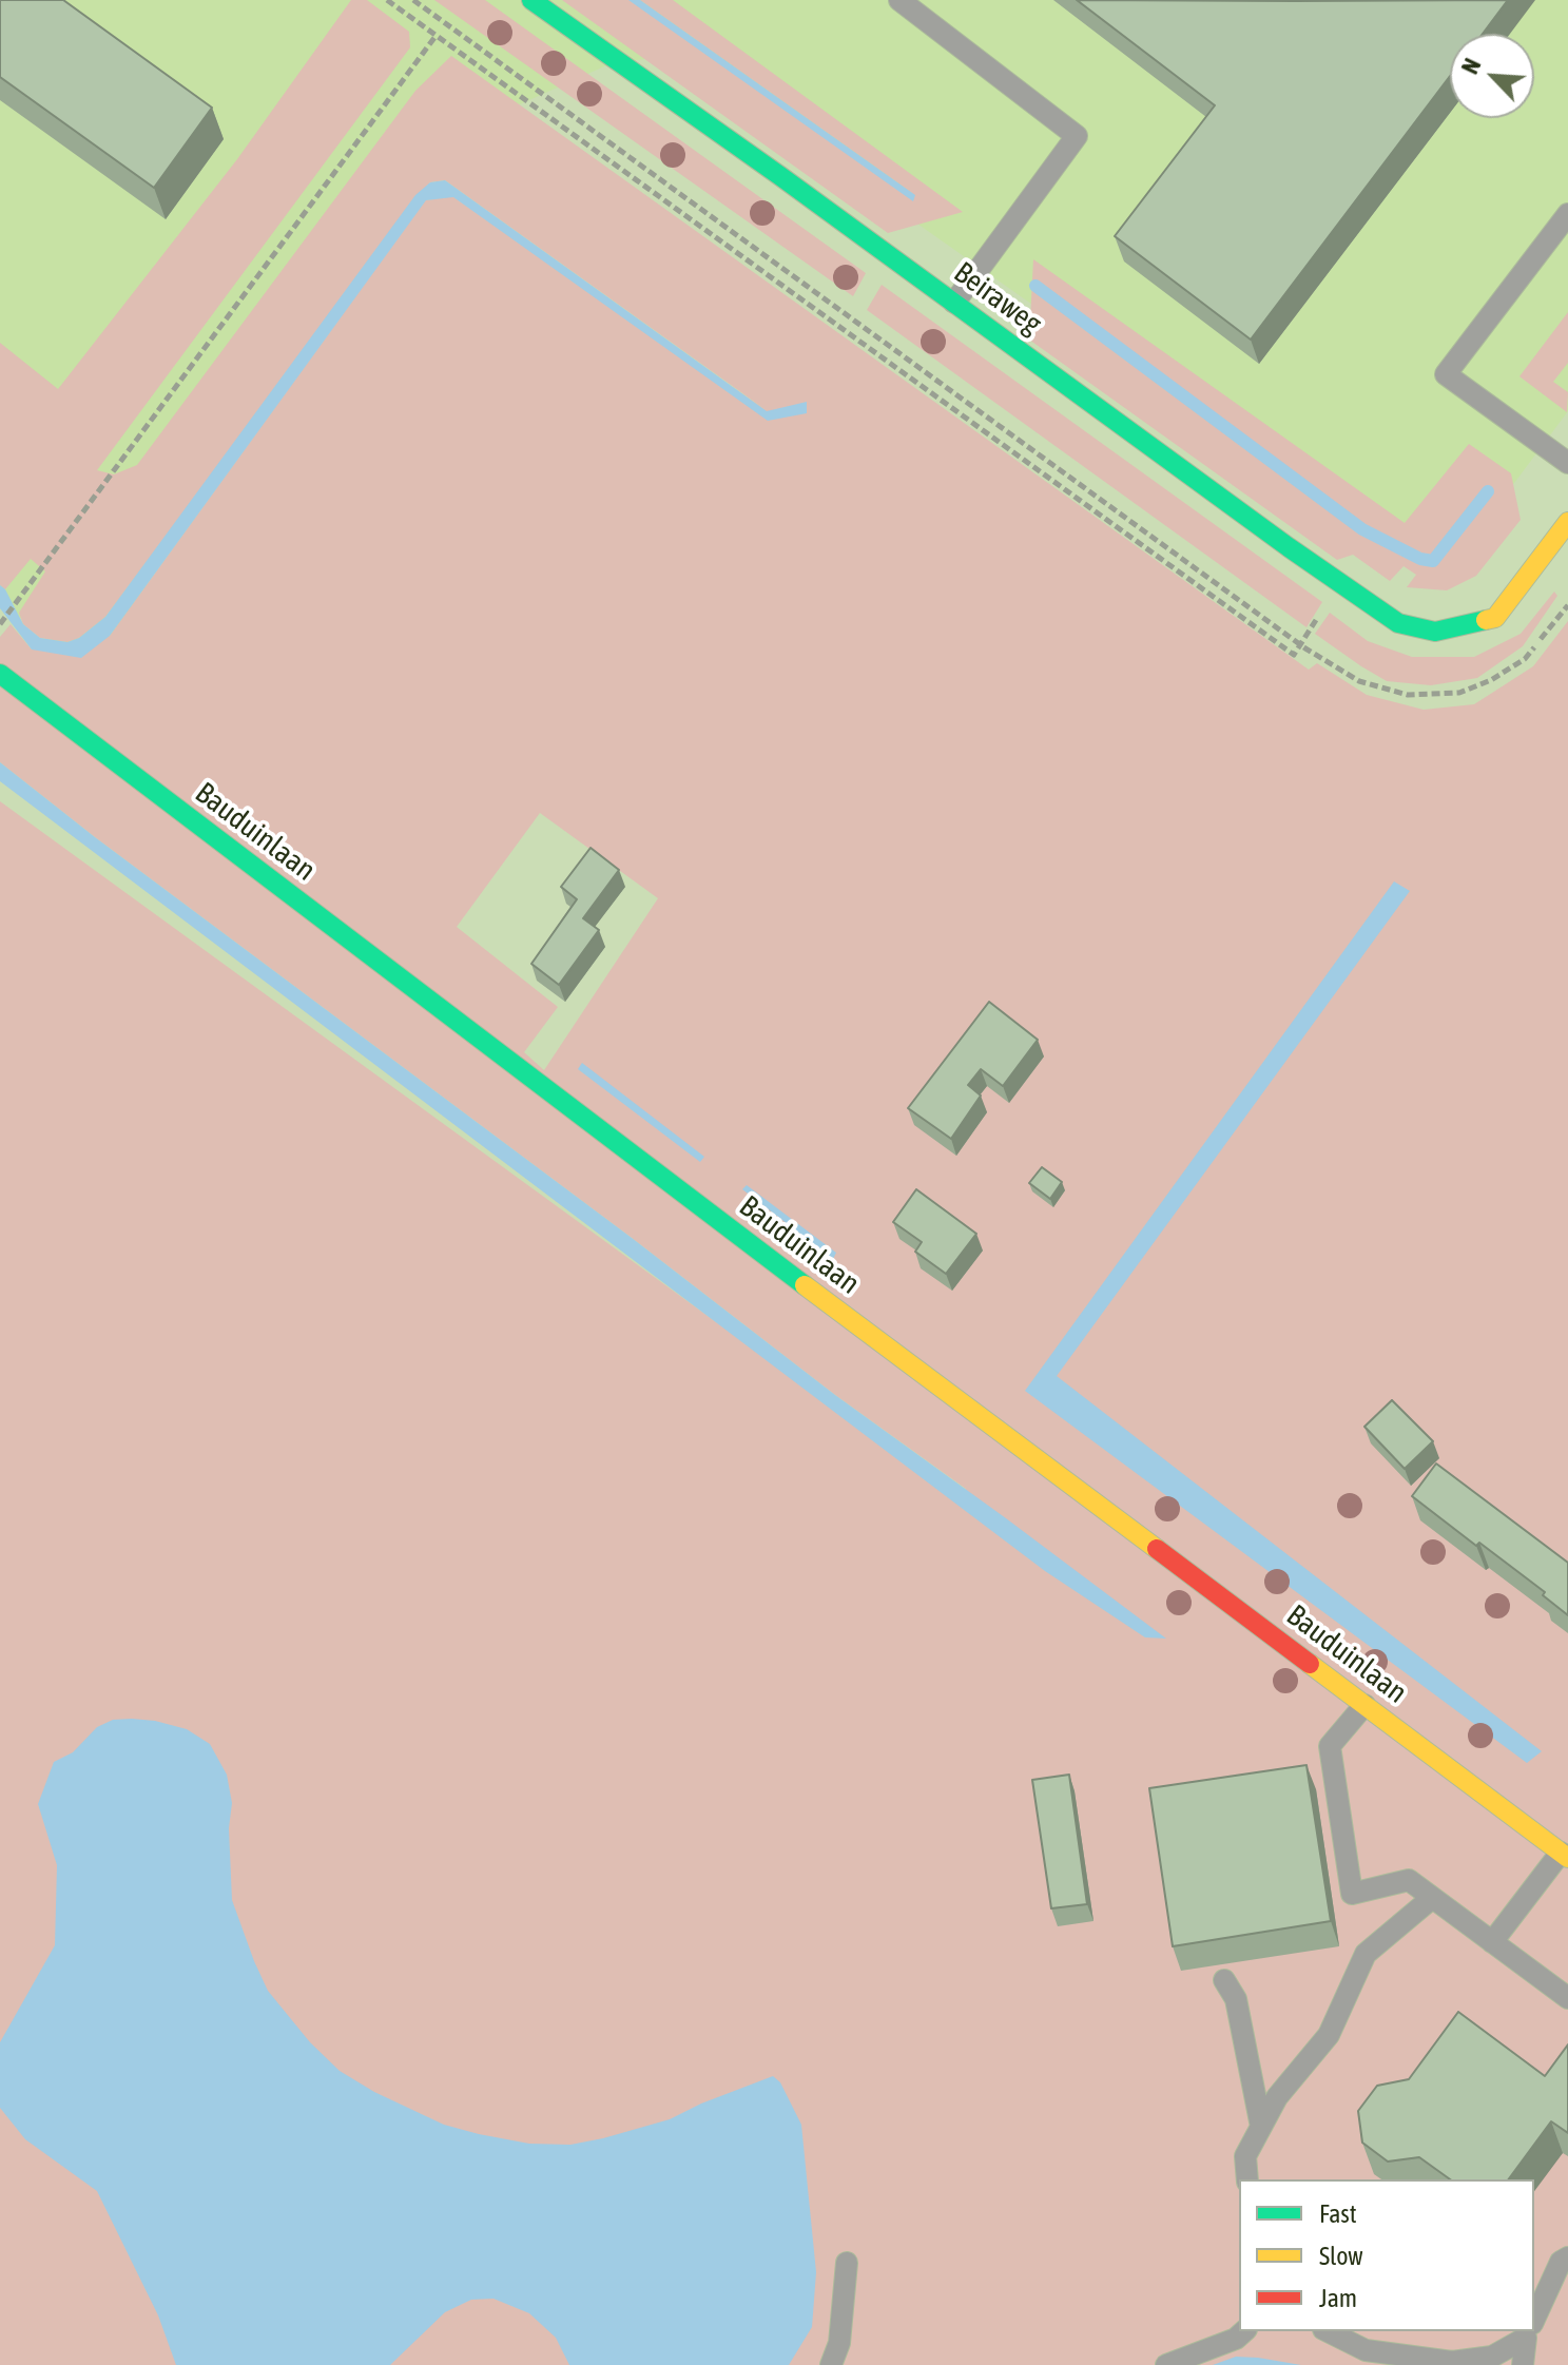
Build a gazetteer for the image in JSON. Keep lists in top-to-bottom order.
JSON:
{
  "streets": {
    "street": ["Beiraweg", "Bauduinlaan"]
  },
  "legend": ["Fast", "Slow", "Jam"],
  "north": "top left"
}
